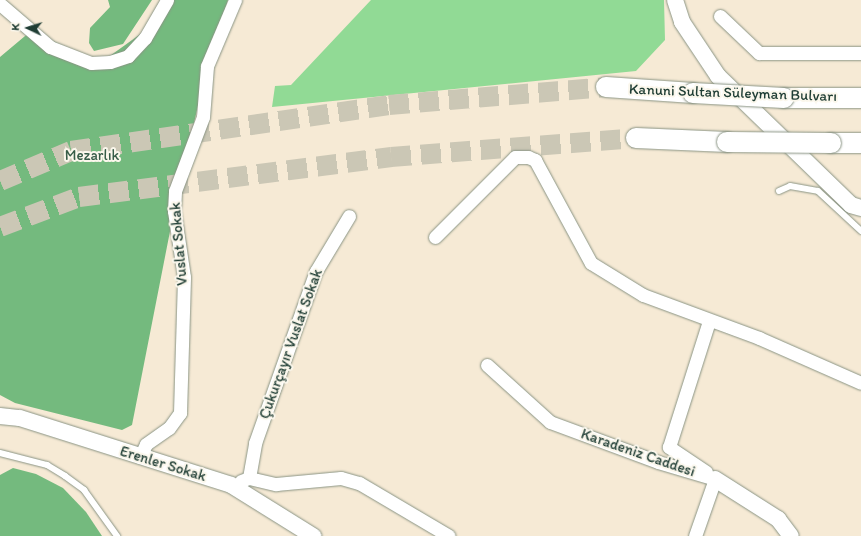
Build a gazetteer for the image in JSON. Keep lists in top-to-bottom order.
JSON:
{
  "streets": {
    "main road": ["Kanuni Sultan Süleyman Bulvarı"],
    "street": [
      "Vuslat Sokak",
      "Çukurçayır Vuslat Sokak",
      "Karadeniz Caddesi",
      "Erenler Sokak"
    ]
  },
  "crossings": [
    ["Vuslat Sokak", "Erenler Sokak"]
  ],
  "parks": ["Mezarlık"],
  "north": "left"
}
